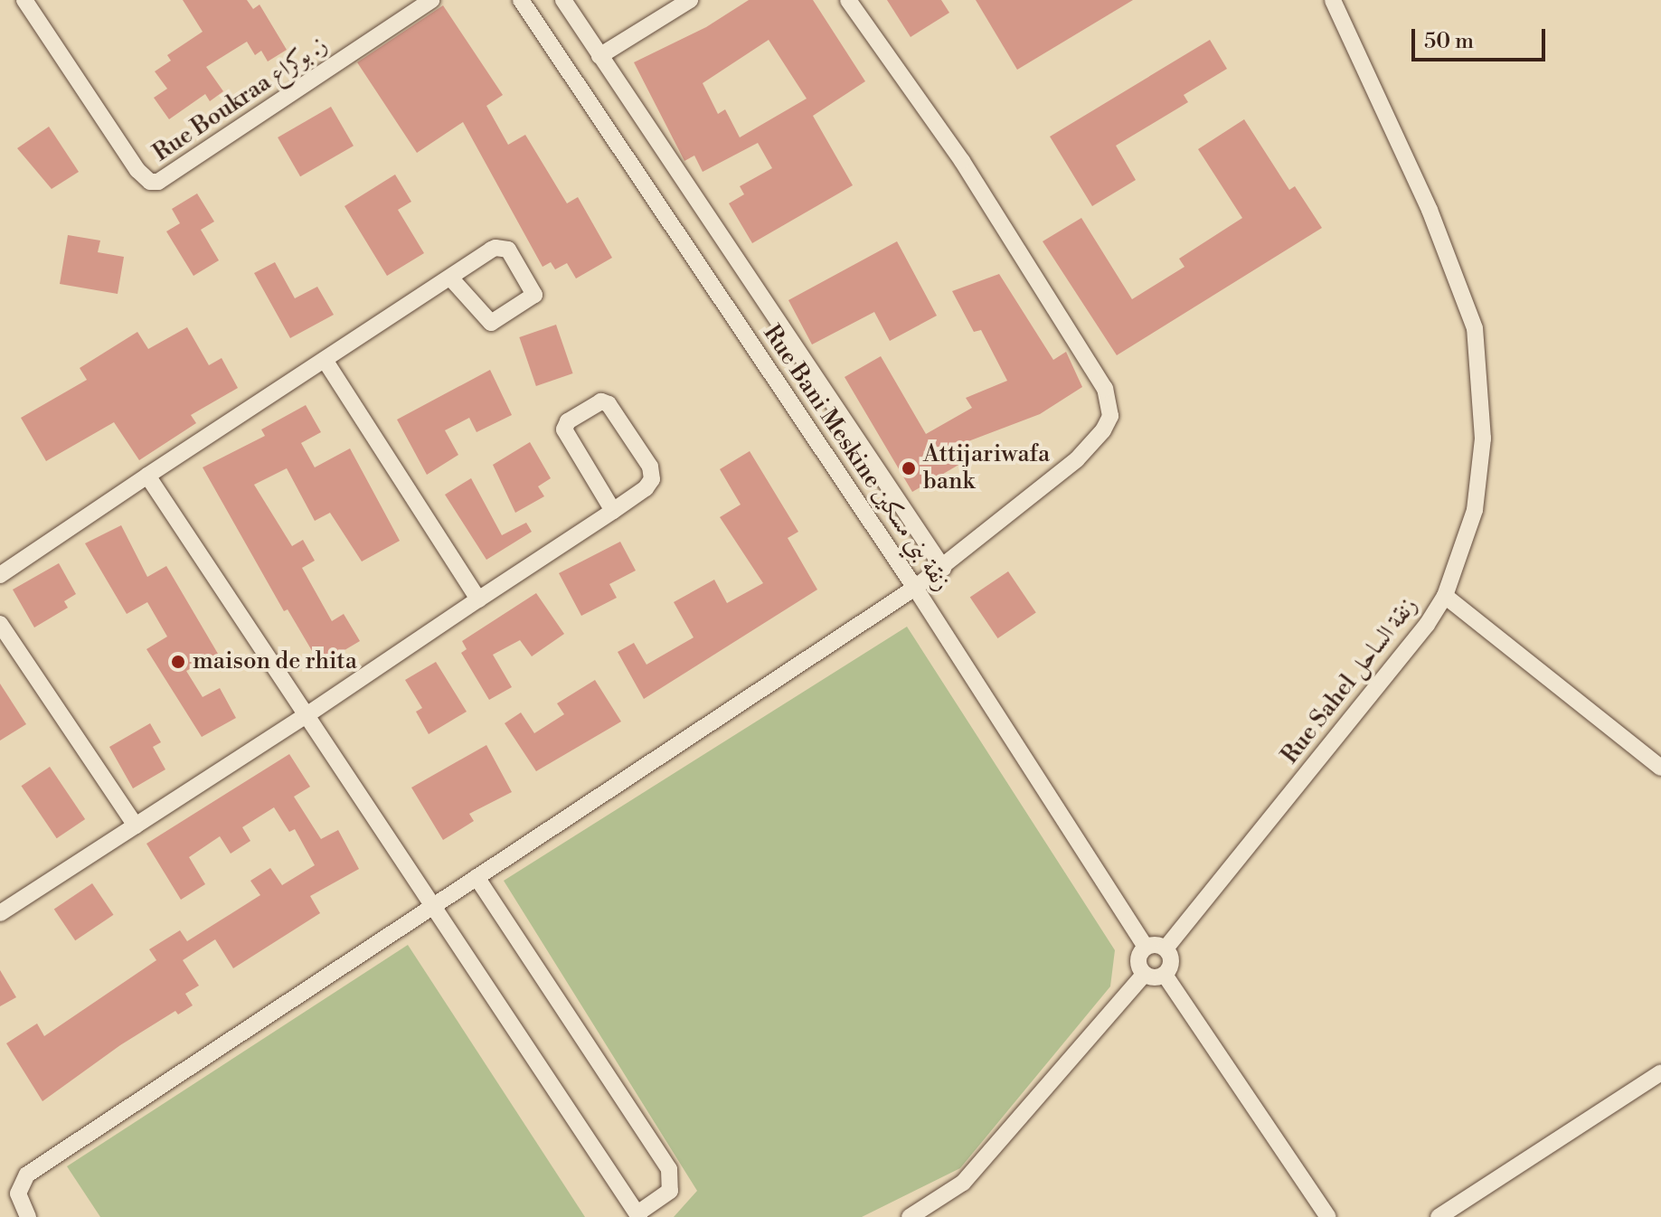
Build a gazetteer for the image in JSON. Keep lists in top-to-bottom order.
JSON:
{
  "streets": {
    "street": ["Rue Boukraa ز. بوكراع", "Rue Bani Meskine زنقة بني مسكين", "Rue Sahel زنقة الساحل"]
  },
  "crossings": [
    ["Rue Bani Meskine زنقة بني مسكين", "Rue Sahel زنقة الساحل"]
  ],
  "places": ["Attijariwafa bank", "maison de rhita"],
  "scale_bar": "50 m"
}
